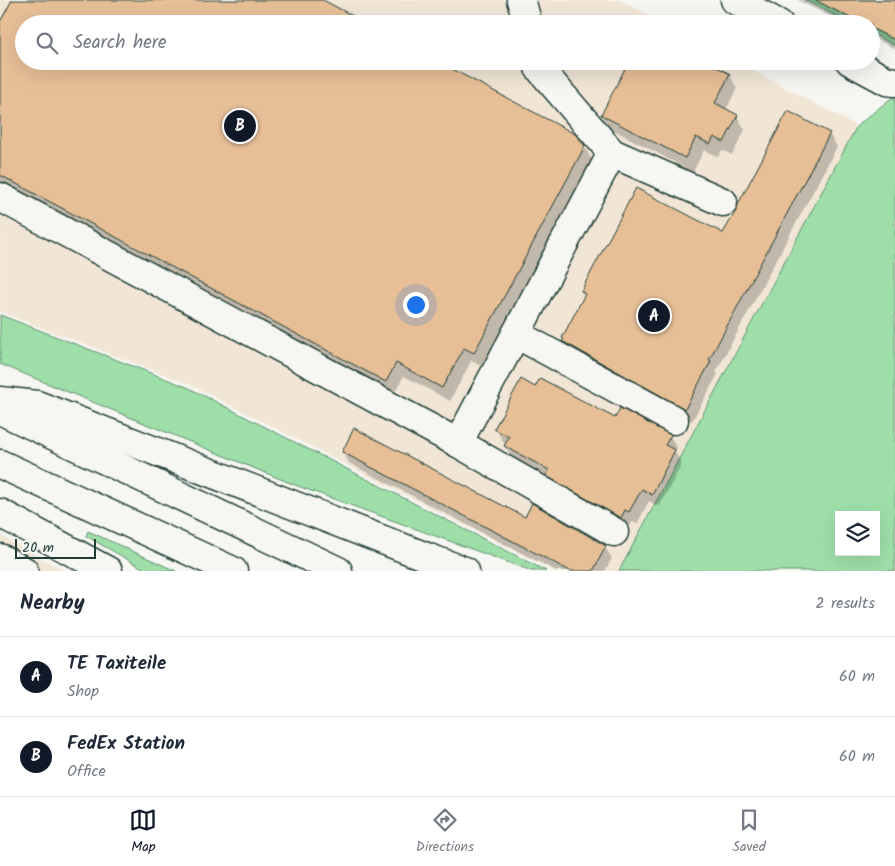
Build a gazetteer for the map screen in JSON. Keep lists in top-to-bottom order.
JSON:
{
  "scale_bar": "20 m",
  "page": {
    "search": "Search here",
    "pins": ["B", "A"],
    "scale": "20 m",
    "heading": ["Nearby", "2 results"],
    "list": [
      {
        "mark": "A",
        "name": "TE Taxiteile",
        "note": "Shop",
        "value": "60 m"
      },
      {
        "mark": "B",
        "name": "FedEx Station",
        "note": "Office",
        "value": "60 m"
      }
    ],
    "nav": ["Map", "Directions", "Saved"]
  }
}
